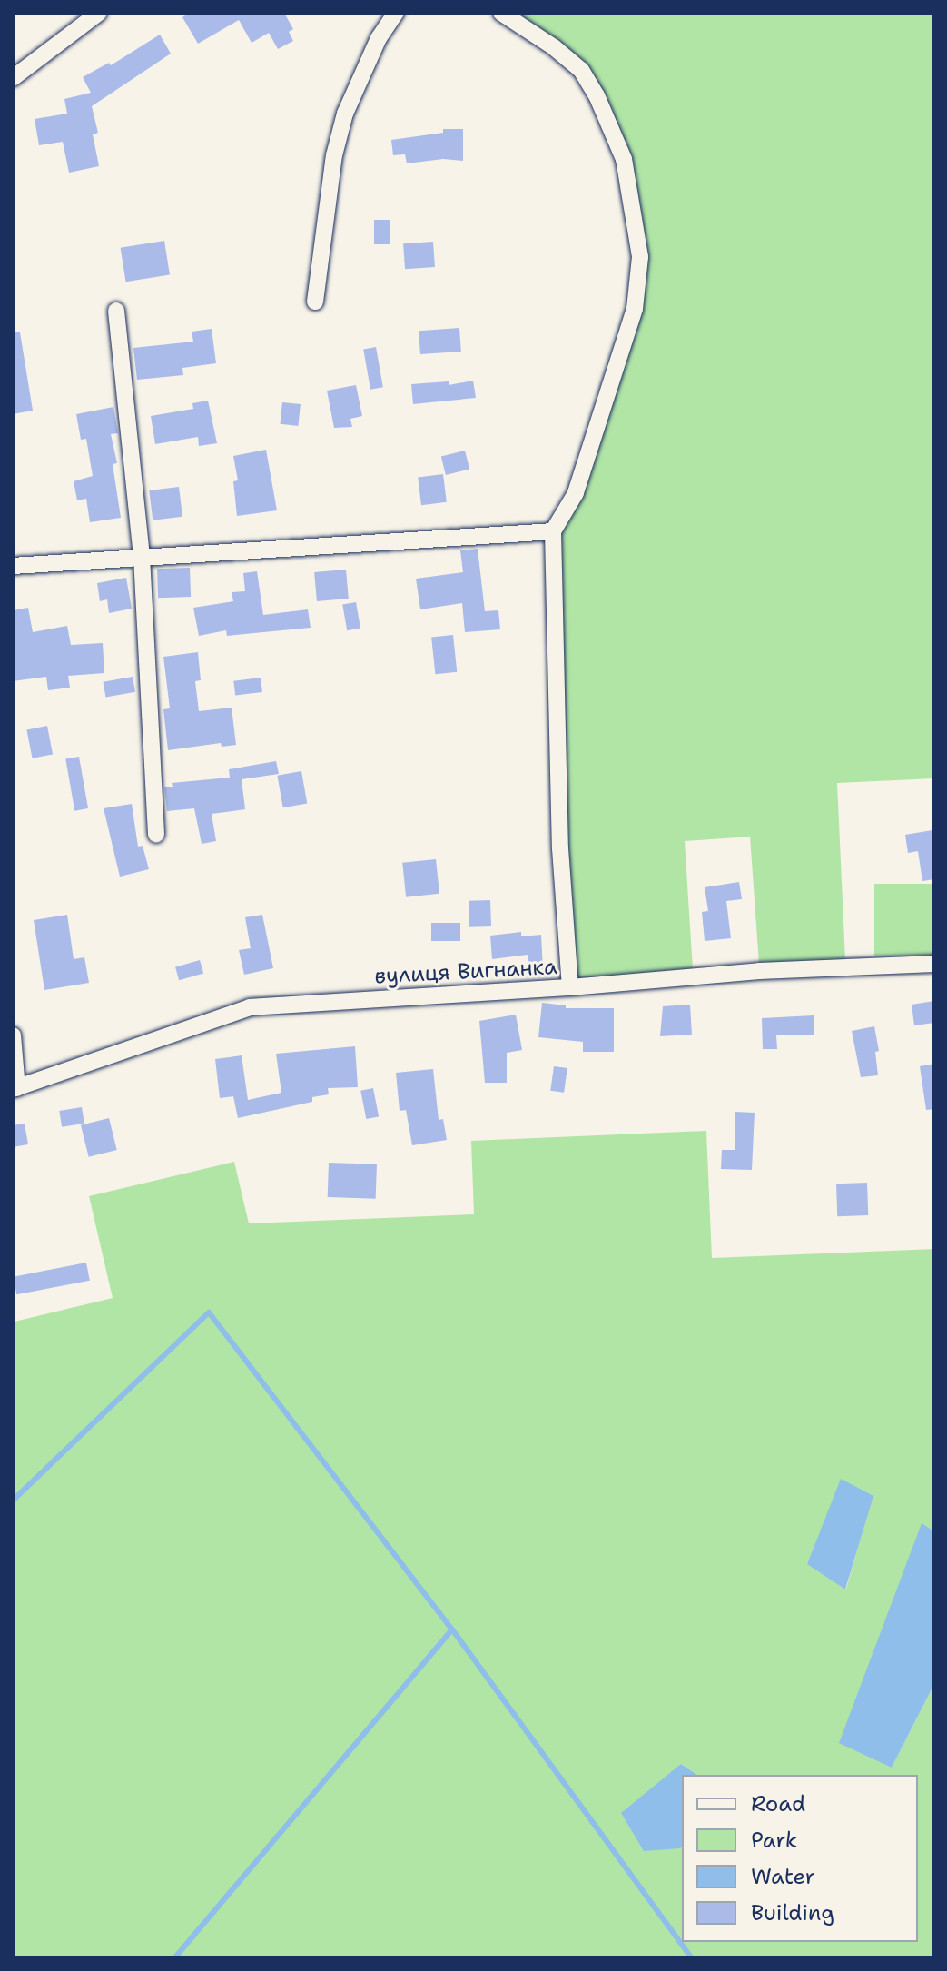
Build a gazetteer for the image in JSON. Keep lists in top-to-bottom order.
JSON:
{
  "streets": {
    "street": ["вулиця Вигнанка"]
  },
  "legend": [
    "Road",
    "Park",
    "Water",
    "Building"
  ]
}
